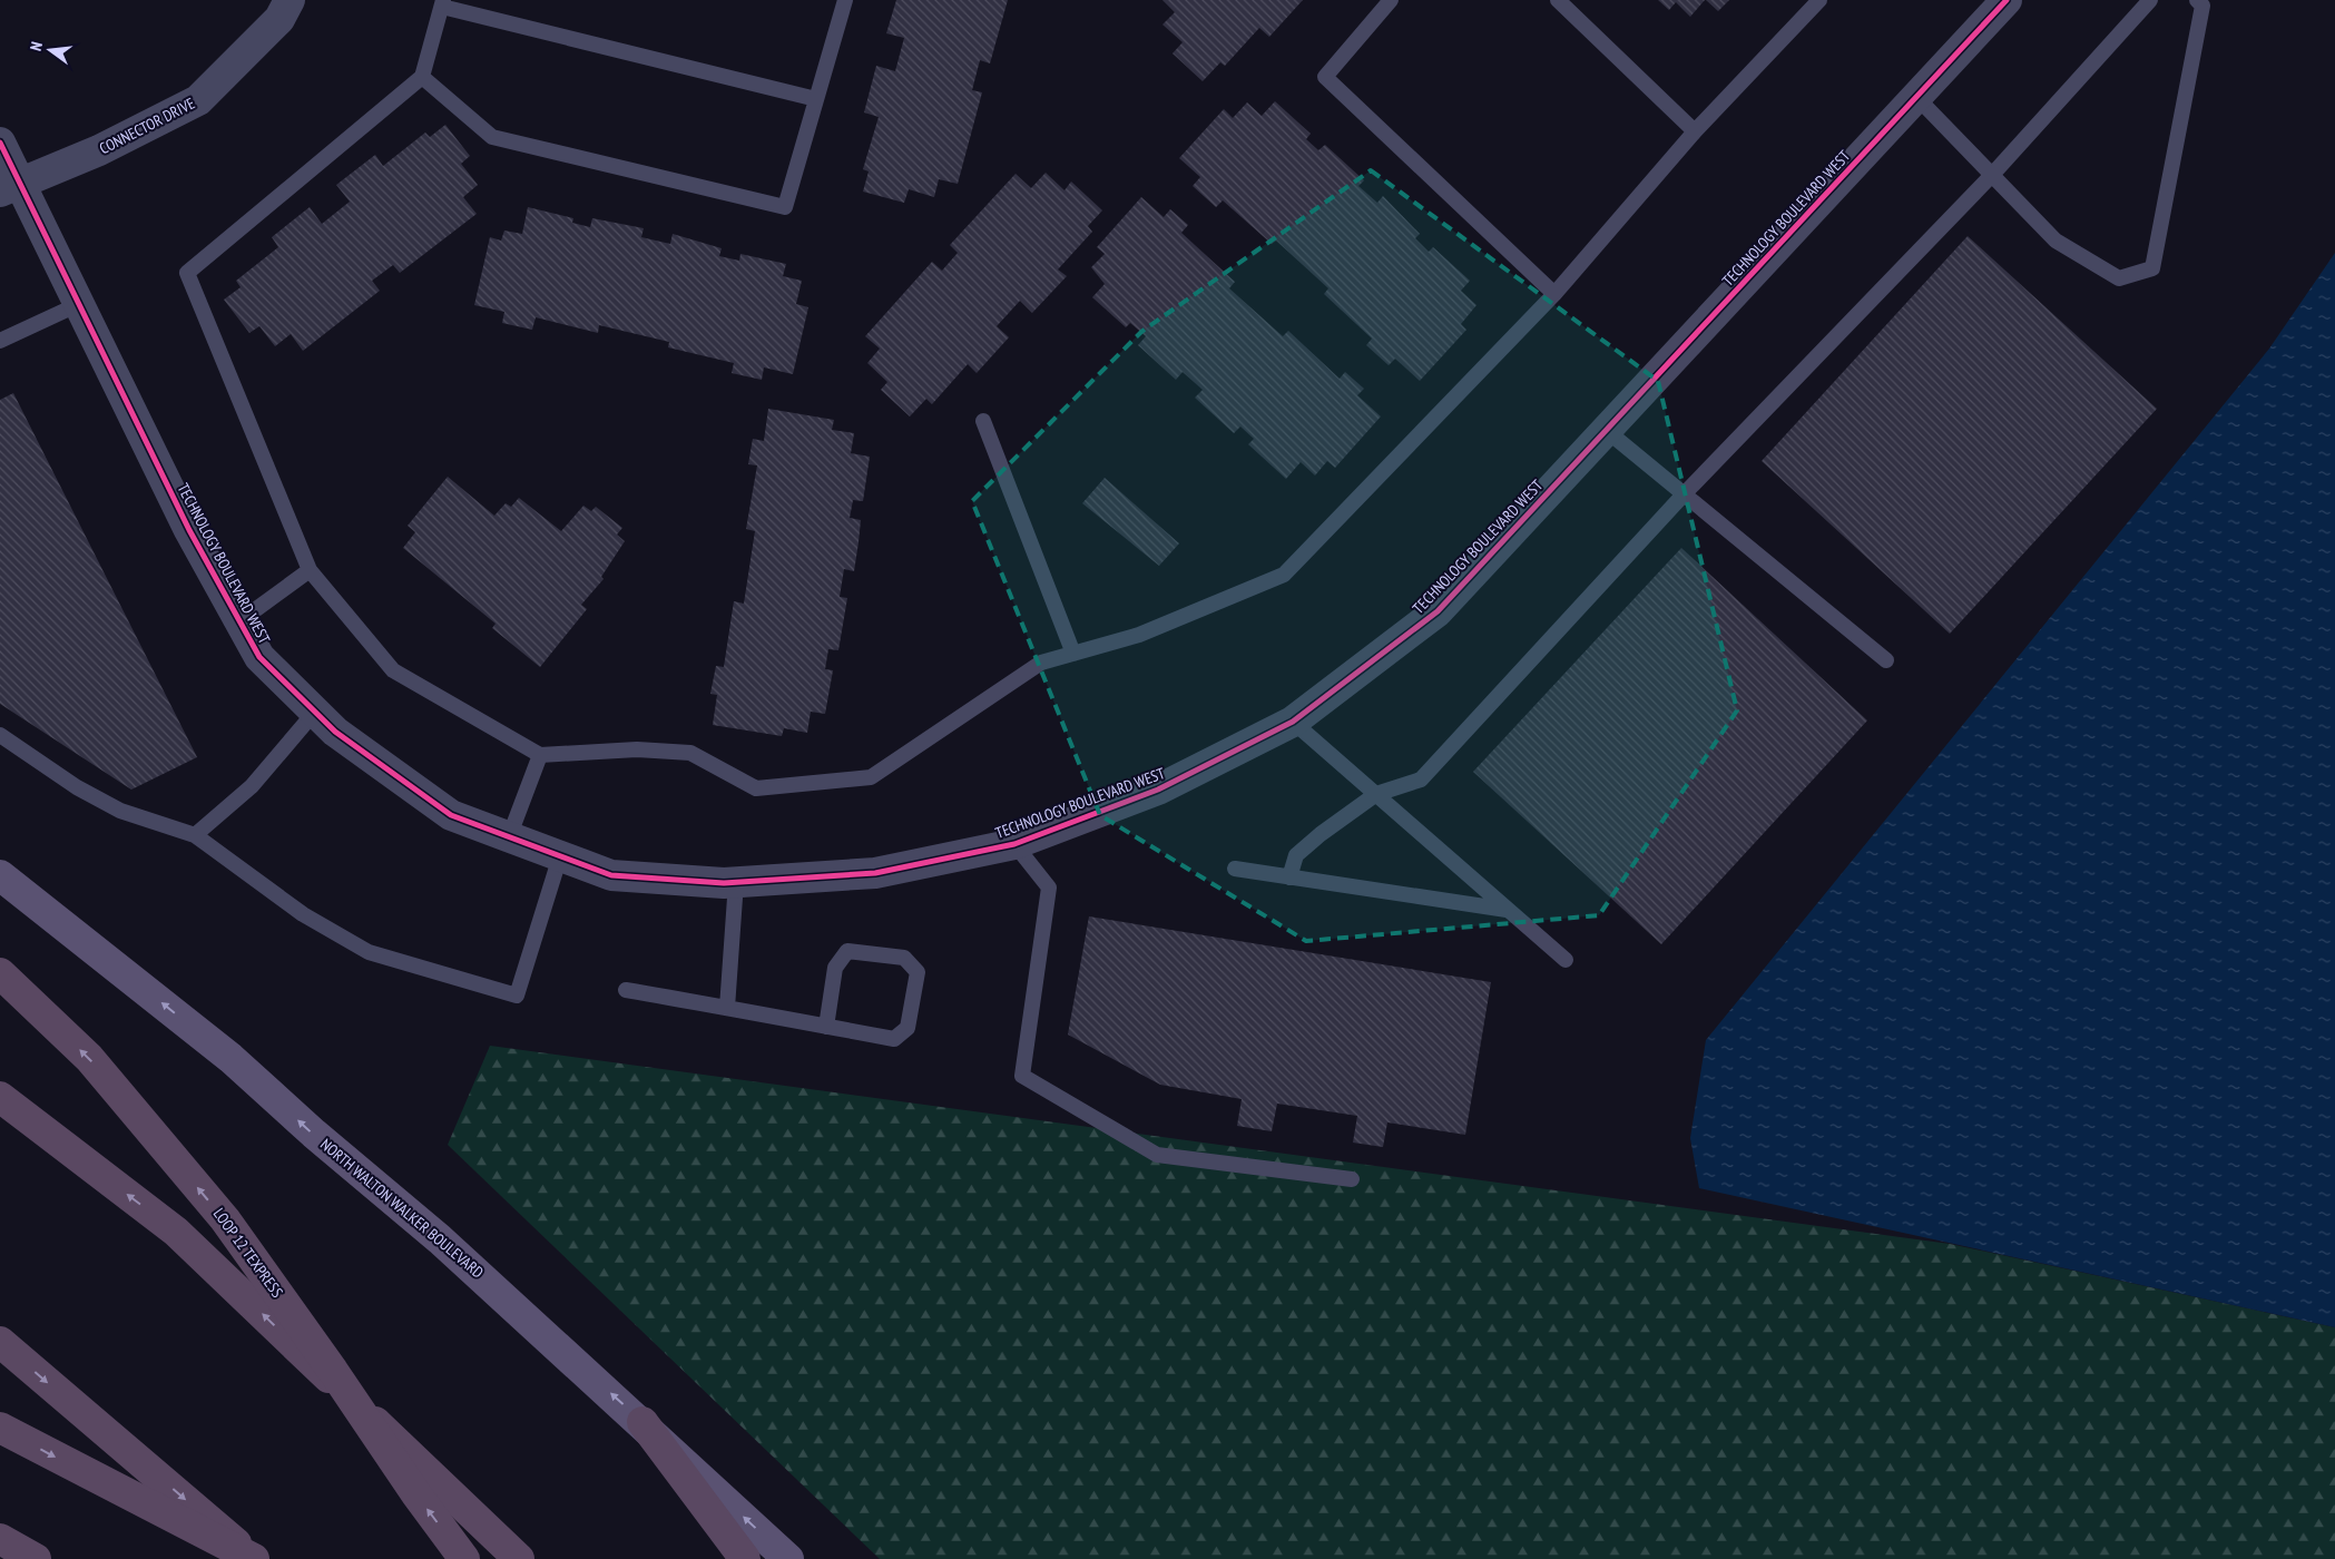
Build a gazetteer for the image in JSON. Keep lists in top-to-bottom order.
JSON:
{
  "streets": {
    "highway": ["LOOP 12 TEXPRESS"],
    "main road": ["NORTH WALTON WALKER BOULEVARD"],
    "street": ["CONNECTOR DRIVE", "TECHNOLOGY BOULEVARD WEST"]
  },
  "crossings": [
    ["CONNECTOR DRIVE", "TECHNOLOGY BOULEVARD WEST"]
  ],
  "one_way": ["NORTH WALTON WALKER BOULEVARD"],
  "north": "left"
}
